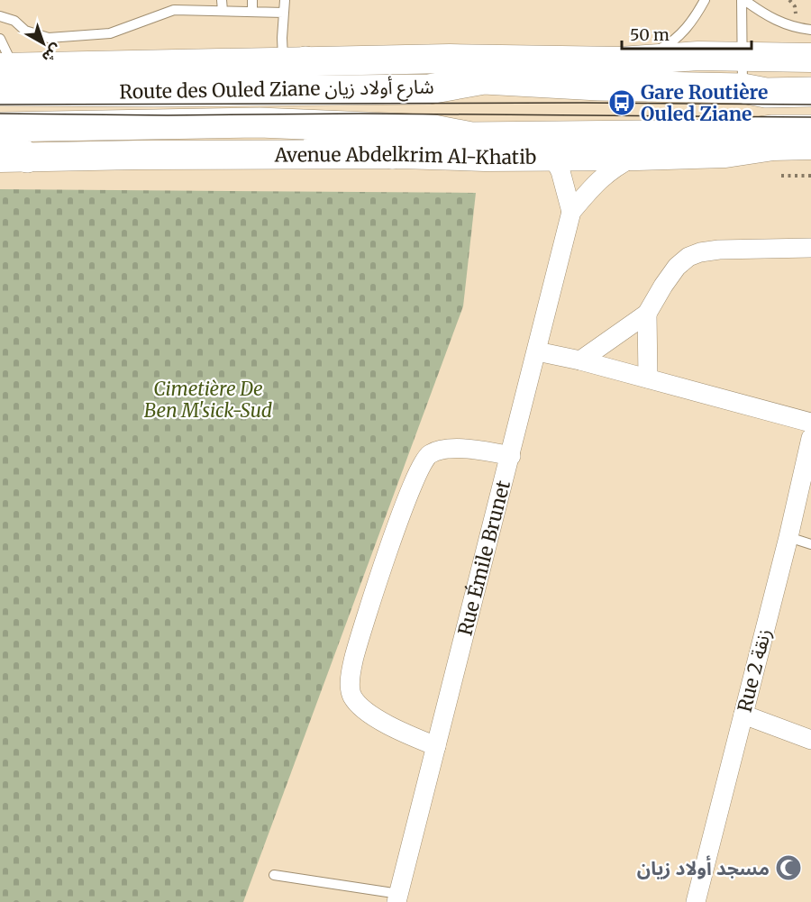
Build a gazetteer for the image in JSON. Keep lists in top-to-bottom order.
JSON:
{
  "streets": {
    "highway": ["Route des Ouled Ziane شارع أولاد زيان"],
    "street": ["Avenue Abdelkrim Al-Khatib", "Rue Émile Brunet", "Rue 2 زنقة"]
  },
  "crossings": [
    ["Route des Ouled Ziane شارع أولاد زيان", "Avenue Abdelkrim Al-Khatib"],
    ["Avenue Abdelkrim Al-Khatib", "Rue Émile Brunet"]
  ],
  "parks": ["Cimetière De Ben M'sick-Sud"],
  "places": {
    "bus stop": ["Gare Routière Ouled Ziane"],
    "mosque": ["مسجد أولاد زيان"]
  },
  "scale_bar": "50 m",
  "north": "bottom right"
}
